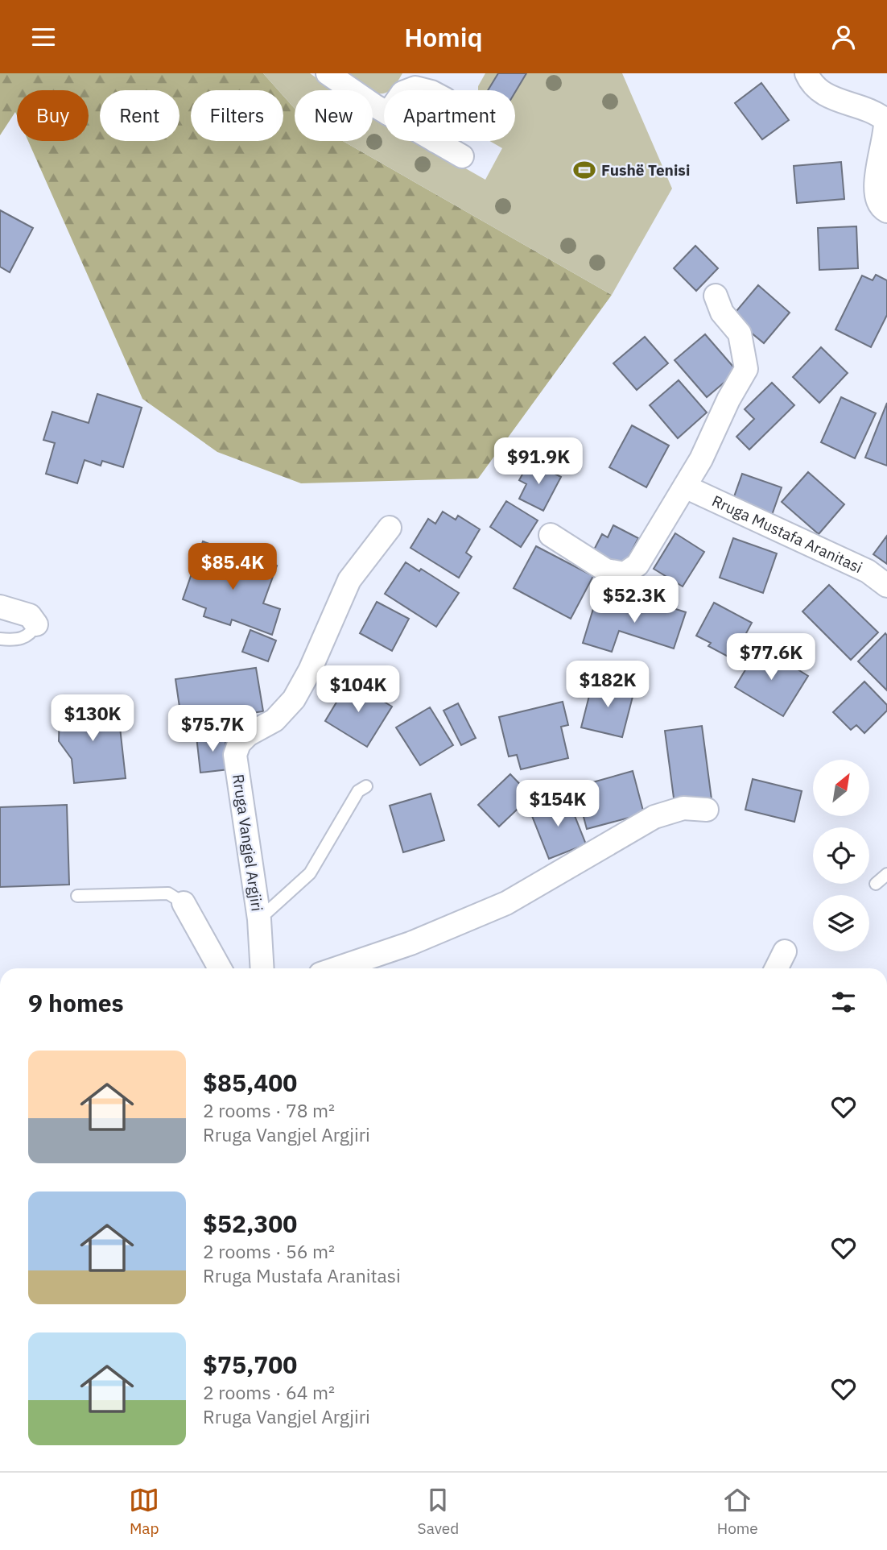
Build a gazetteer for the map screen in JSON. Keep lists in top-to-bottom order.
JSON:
{
  "streets": {
    "street": ["Rruga Mustafa Aranitasi", "Rruga Vangjel Argjiri"]
  },
  "places": {
    "sports": ["Fushë Tenisi"]
  },
  "north": "top right",
  "page": {
    "header": "Homiq",
    "chip": [
      "Buy",
      "Rent",
      "Filters",
      "New",
      "Apartment"
    ],
    "price": [
      "$91.9K",
      "$85.4K",
      "$52.3K",
      "$77.6K",
      "$182K",
      "$104K",
      "$130K",
      "$75.7K",
      "$154K"
    ],
    "heading": "9 homes",
    "list": [
      {
        "name": "$85,400",
        "note": "2 rooms · 78 m² · Rruga Vangjel Argjiri"
      },
      {
        "name": "$52,300",
        "note": "2 rooms · 56 m² · Rruga Mustafa Aranitasi"
      },
      {
        "name": "$75,700",
        "note": "2 rooms · 64 m² · Rruga Vangjel Argjiri"
      }
    ],
    "tabs": ["Map", "Saved", "Home"]
  }
}
